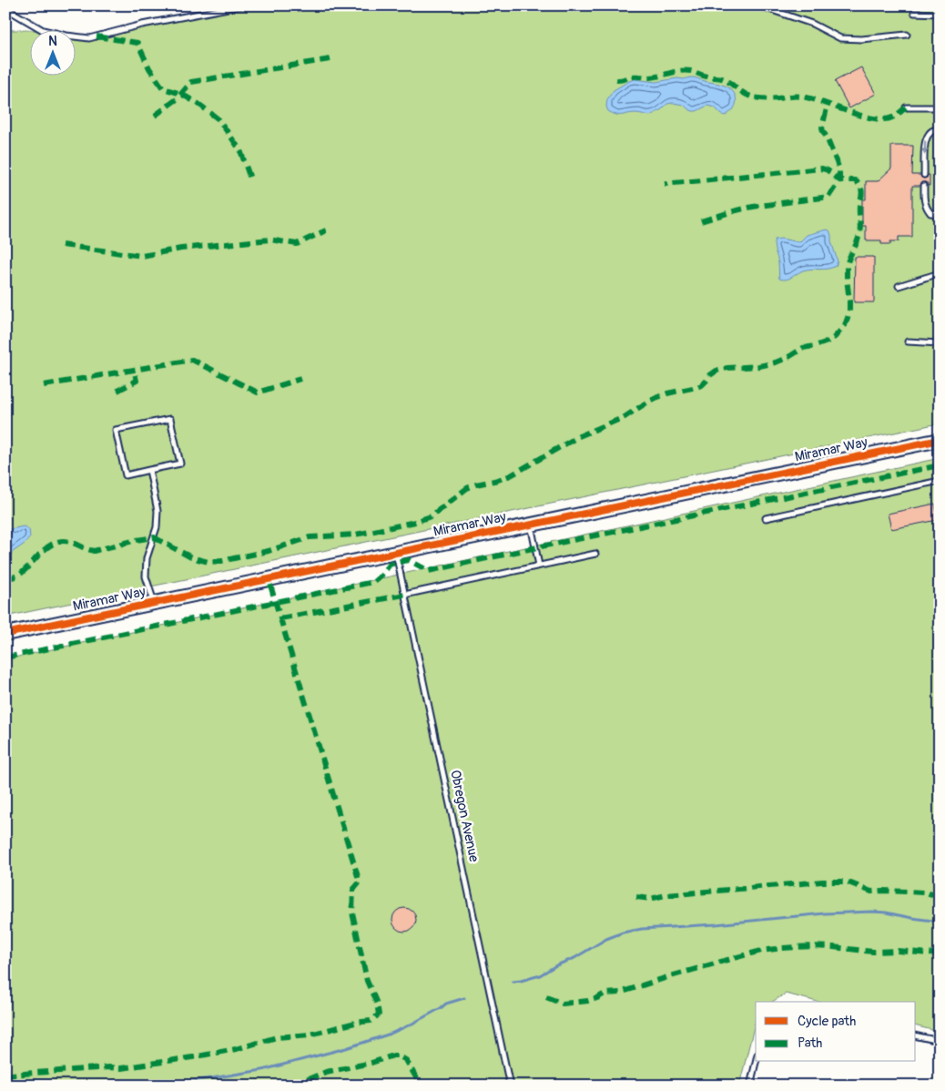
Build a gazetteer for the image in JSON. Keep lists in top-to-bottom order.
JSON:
{
  "streets": {
    "street": ["Miramar Way"],
    "lane": ["Obregon Avenue"]
  },
  "crossings": [
    ["Miramar Way", "Obregon Avenue"]
  ],
  "legend": ["Cycle path", "Path"],
  "north": "top"
}
